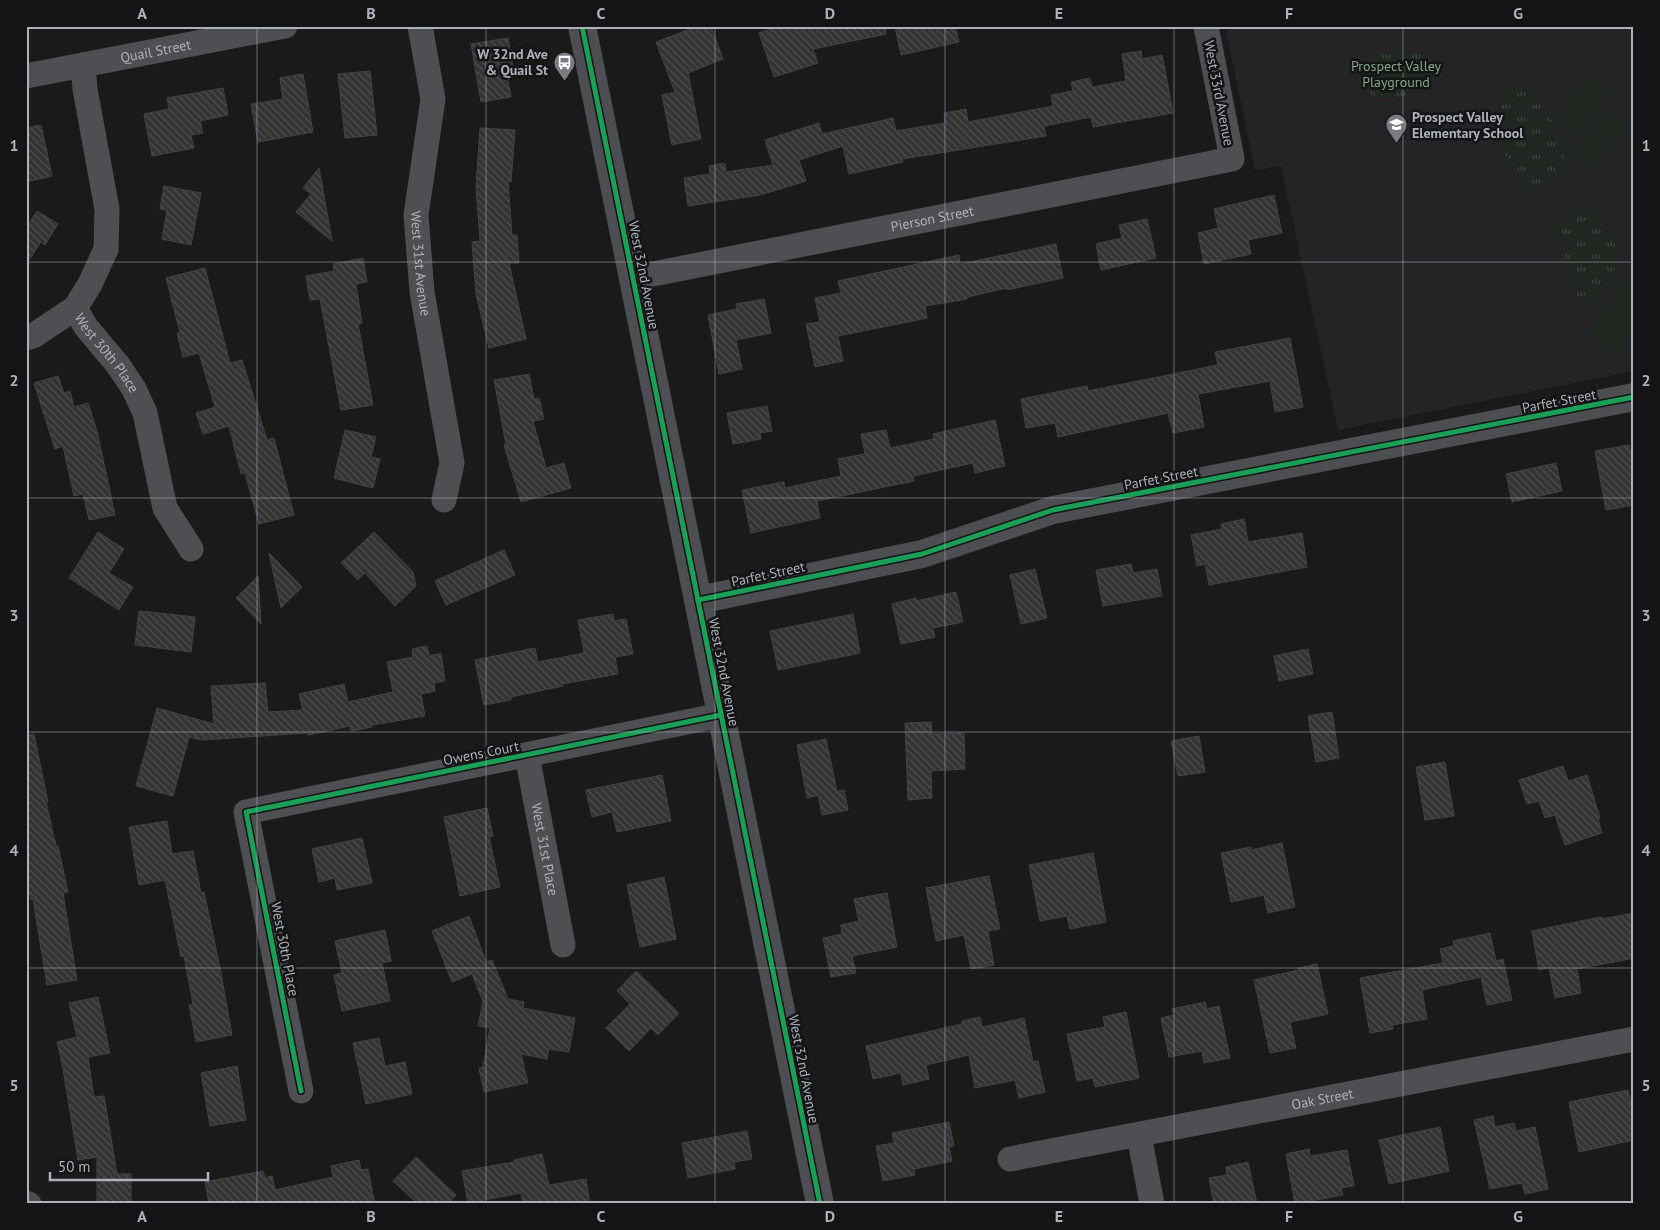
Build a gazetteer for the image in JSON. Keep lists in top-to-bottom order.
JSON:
{
  "streets": {
    "street": [
      "Quail Street",
      "West 33rd Avenue",
      "Pierson Street",
      "West 31st Avenue",
      "West 32nd Avenue",
      "West 30th Place",
      "Parfet Street",
      "Owens Court",
      "West 31st Place",
      "Oak Street"
    ]
  },
  "crossings": [
    ["Quail Street", "West 30th Place"],
    ["West 33rd Avenue", "Pierson Street"],
    ["Pierson Street", "West 32nd Avenue"],
    ["West 32nd Avenue", "Parfet Street"],
    ["West 32nd Avenue", "Owens Court"],
    ["West 30th Place", "Owens Court"],
    ["Owens Court", "West 31st Place"]
  ],
  "parks": ["Prospect Valley Playground"],
  "places": {
    "bus stop": ["W 32nd Ave & Quail St"],
    "school or university": ["Prospect Valley Elementary School"]
  },
  "scale_bar": "50 m",
  "grid": {
    "columns": [
      "A",
      "B",
      "C",
      "D",
      "E",
      "F",
      "G"
    ],
    "rows": [
      "1",
      "2",
      "3",
      "4",
      "5"
    ]
  }
}
